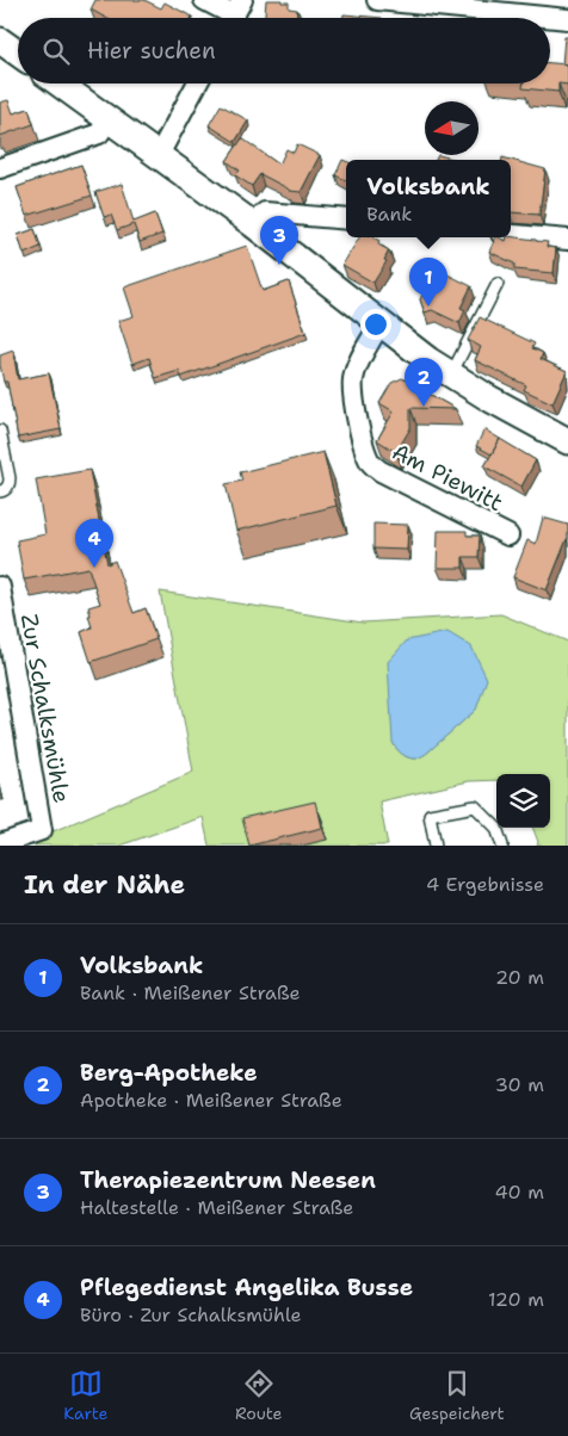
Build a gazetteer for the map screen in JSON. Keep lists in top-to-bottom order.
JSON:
{
  "streets": {
    "street": ["Am Piewitt", "Zur Schalksmühle"]
  },
  "north": "left",
  "page": {
    "search": "Hier suchen",
    "popup": ["Volksbank", "Bank"],
    "pins": [
      "3",
      "1",
      "2",
      "4"
    ],
    "heading": ["In der Nähe", "4 Ergebnisse"],
    "list": [
      {
        "mark": "1",
        "name": "Volksbank",
        "note": "Bank · Meißener Straße",
        "value": "20 m"
      },
      {
        "mark": "2",
        "name": "Berg-Apotheke",
        "note": "Apotheke · Meißener Straße",
        "value": "30 m"
      },
      {
        "mark": "3",
        "name": "Therapiezentrum Neesen",
        "note": "Haltestelle · Meißener Straße",
        "value": "40 m"
      },
      {
        "mark": "4",
        "name": "Pflegedienst Angelika Busse",
        "note": "Büro · Zur Schalksmühle",
        "value": "120 m"
      }
    ],
    "nav": ["Karte", "Route", "Gespeichert"]
  }
}
